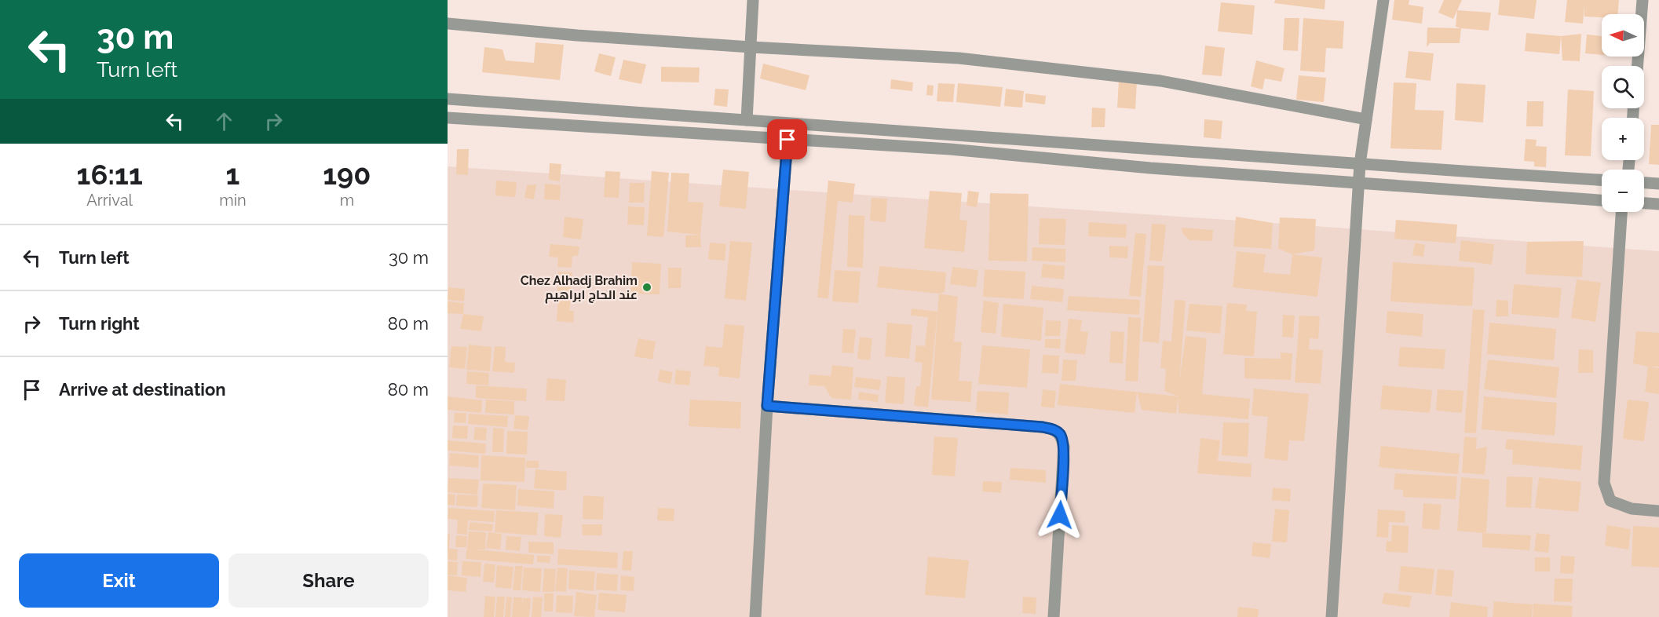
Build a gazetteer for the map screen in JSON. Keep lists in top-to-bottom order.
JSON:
{
  "places": ["Chez Alhadj Brahim عند الحاج ابراهيم"],
  "north": "left",
  "page": {
    "turn": ["30 m", "Turn left"],
    "map_buttons": ["+", "−"],
    "eta": [
      "16:11",
      "Arrival",
      "1",
      "min",
      "190",
      "m"
    ],
    "list": [
      {
        "name": "Turn left",
        "value": "30 m"
      },
      {
        "name": "Turn right",
        "value": "80 m"
      },
      {
        "name": "Arrive at destination",
        "value": "80 m"
      }
    ],
    "buttons": ["Exit", "Share"]
  }
}
